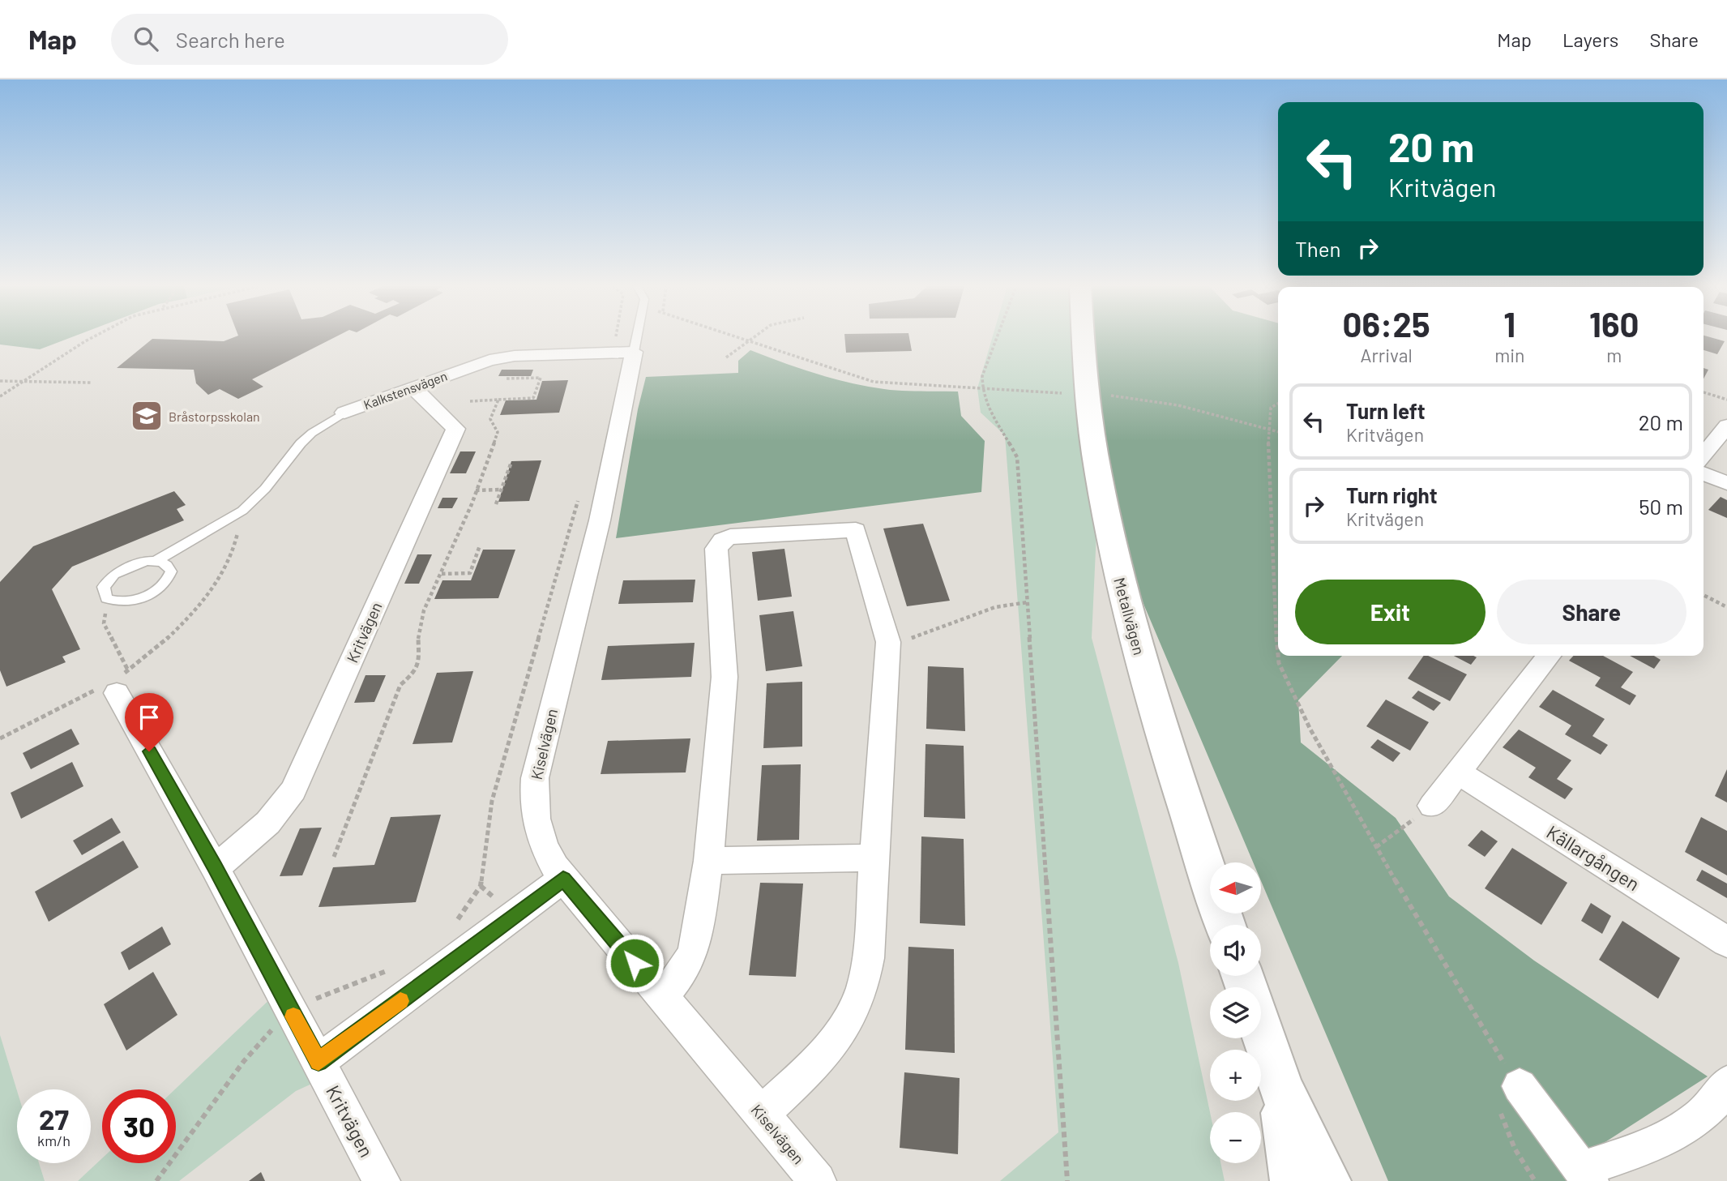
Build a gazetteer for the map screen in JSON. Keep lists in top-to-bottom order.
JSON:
{
  "streets": {
    "main road": ["Metallvägen"],
    "street": [
      "Kalkstensvägen",
      "Kritvägen",
      "Kiselvägen",
      "Källargången"
    ]
  },
  "crossings": [
    ["Kalkstensvägen", "Kritvägen"],
    ["Kalkstensvägen", "Kiselvägen"]
  ],
  "places": {
    "school or university": ["Bråstorpsskolan"]
  },
  "north": "left",
  "page": {
    "header": "Map",
    "search": "Search here",
    "nav": ["Map", "Layers", "Share"],
    "turn": ["20 m", "Kritvägen"],
    "then": "Then",
    "eta": [
      "06:25",
      "Arrival",
      "1",
      "min",
      "160",
      "m"
    ],
    "list": [
      {
        "name": "Turn left",
        "note": "Kritvägen",
        "value": "20 m"
      },
      {
        "name": "Turn right",
        "note": "Kritvägen",
        "value": "50 m"
      }
    ],
    "buttons": ["Exit", "Share"],
    "map_buttons": ["+", "−"],
    "speed": "27 km/h",
    "limit": "30"
  }
}
